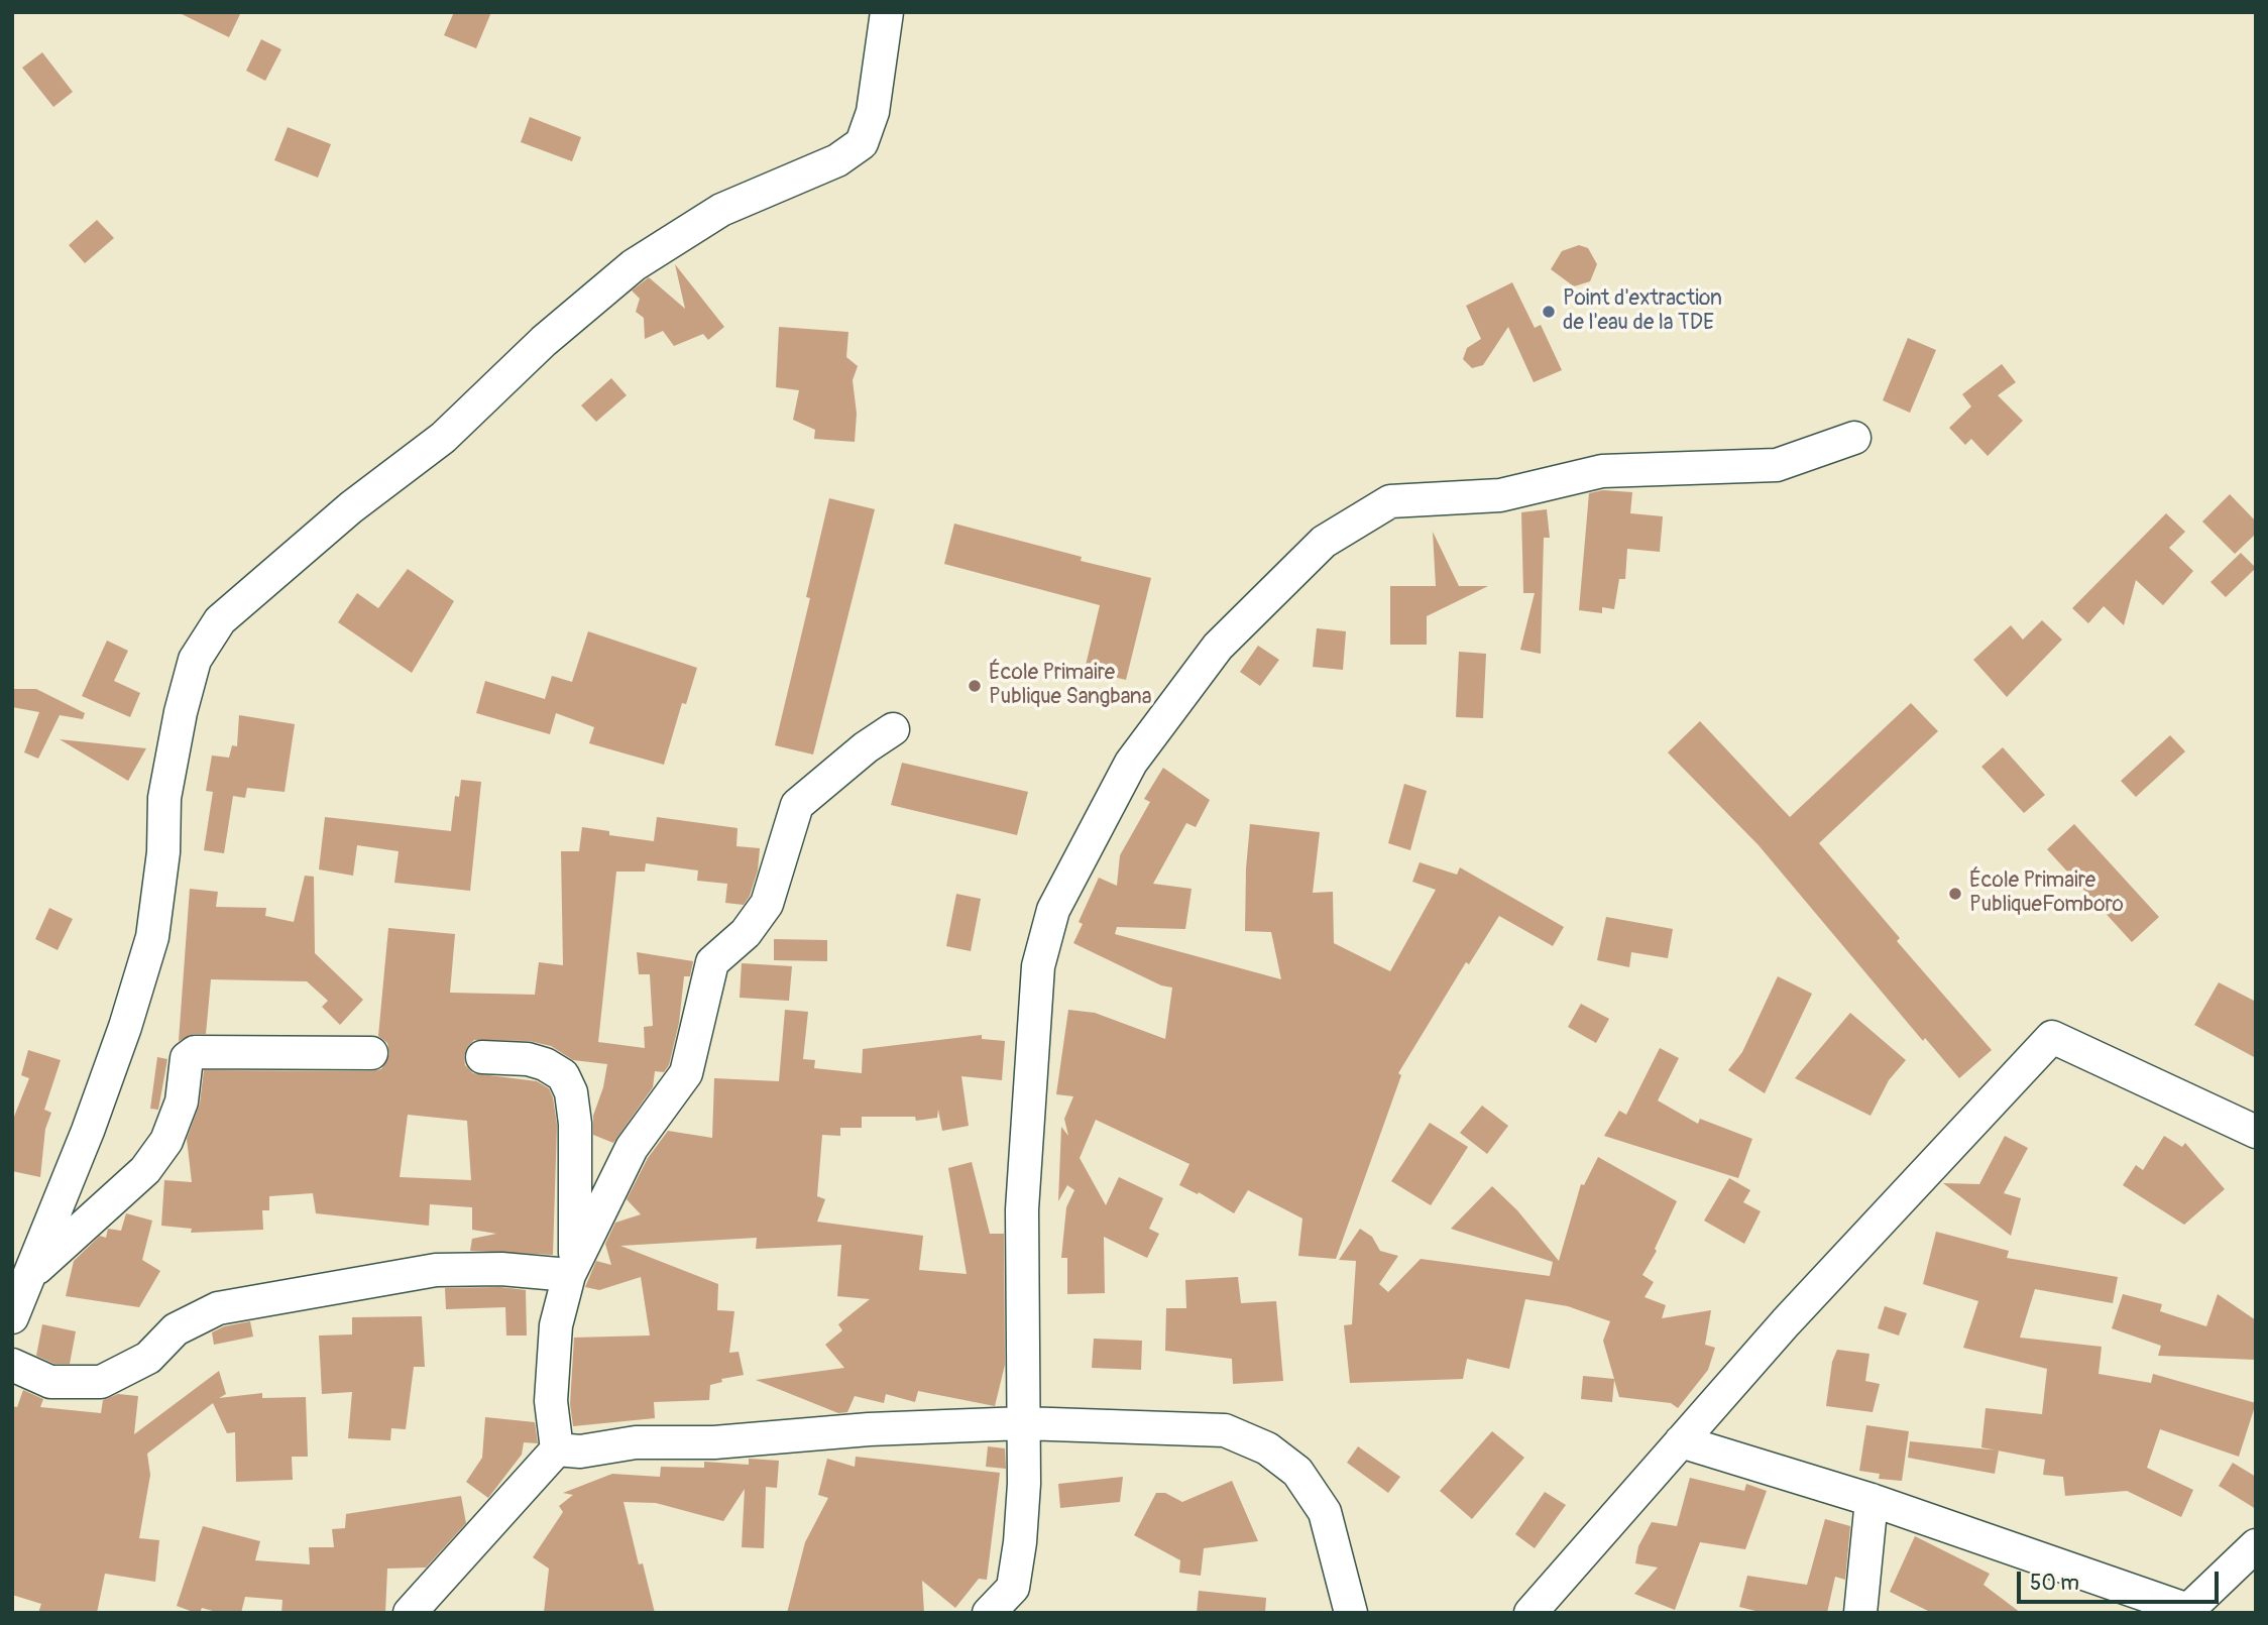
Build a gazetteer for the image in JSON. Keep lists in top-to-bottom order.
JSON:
{
  "places": ["Point d'extraction de l'eau de la TDE", "École Primaire Publique Sangbana", "École Primaire PubliqueFomboro"],
  "scale_bar": "50 m"
}
